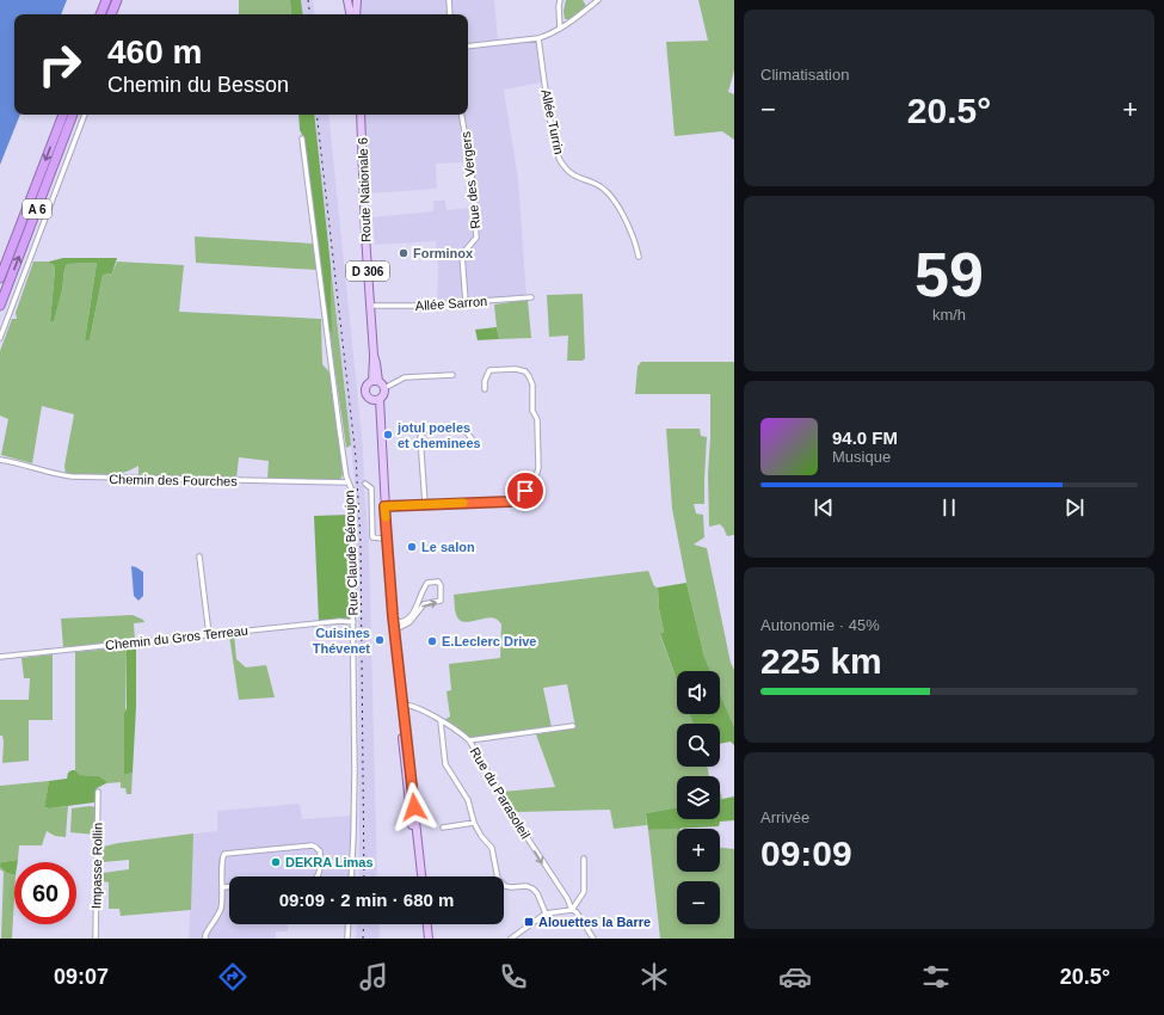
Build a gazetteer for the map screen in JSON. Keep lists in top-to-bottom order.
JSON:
{
  "streets": {
    "highway": ["A 6"],
    "main road": ["Route Nationale 6", "D 306"],
    "street": [
      "Allée Turrin",
      "Rue des Vergers",
      "Allée Sarron",
      "Chemin des Fourches",
      "Rue Claude Béroujon",
      "Chemin du Gros Terreau",
      "Rue du Parasoleil",
      "Impasse Rollin"
    ]
  },
  "crossings": [
    ["Rue des Vergers", "Allée Sarron"],
    ["Route Nationale 6", "D 306"],
    ["Route Nationale 6", "Allée Sarron"],
    ["Chemin des Fourches", "Rue Claude Béroujon"],
    ["Rue Claude Béroujon", "Chemin du Gros Terreau"]
  ],
  "places": {
    "other": [
      "Forminox",
      "jotul poeles et cheminees",
      "Le salon",
      "Cuisines Thévenet",
      "E.Leclerc Drive",
      "DEKRA Limas"
    ],
    "transit": ["Alouettes la Barre"]
  },
  "page": {
    "tile": [
      "Climatisation",
      ["59", "km/h"],
      ["Autonomie · 45%", "225 km"],
      ["Arrivée", "09:09"]
    ],
    "turn": ["460 m", "Chemin du Besson"],
    "heat": ["−", "20.5°", "+"],
    "song": ["94.0 FM", "Musique"],
    "map_buttons": ["+", "−"],
    "limit": "60",
    "trip": "09:09 · 2 min · 680 m",
    "tabs": ["09:07", "20.5°"]
  }
}
